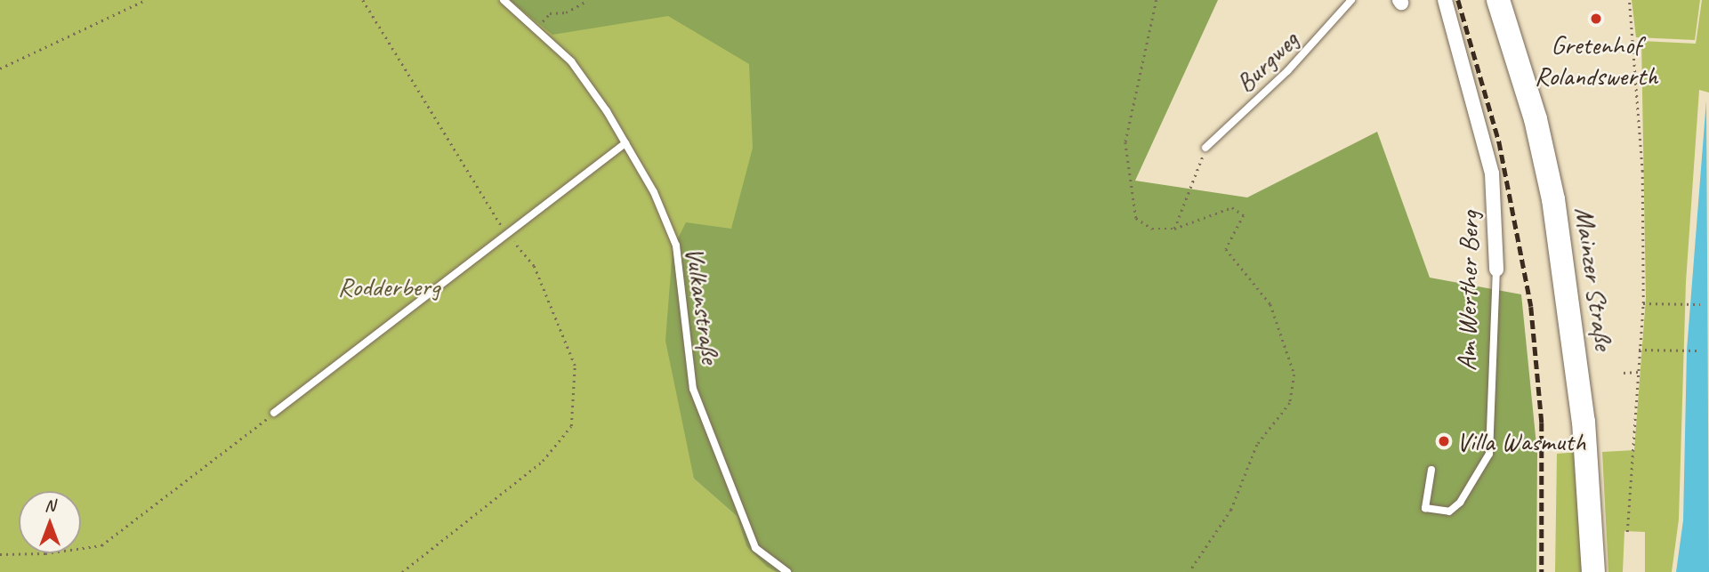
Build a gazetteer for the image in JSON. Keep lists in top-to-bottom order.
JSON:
{
  "streets": {
    "main road": ["Mainzer Straße"],
    "street": ["Am Werther Berg"],
    "lane": ["Burgweg", "Vulkanstraße"]
  },
  "parks": ["Rodderberg"],
  "places": ["Gretenhof Rolandswerth", "Villa Wasmuth"],
  "north": "top"
}
